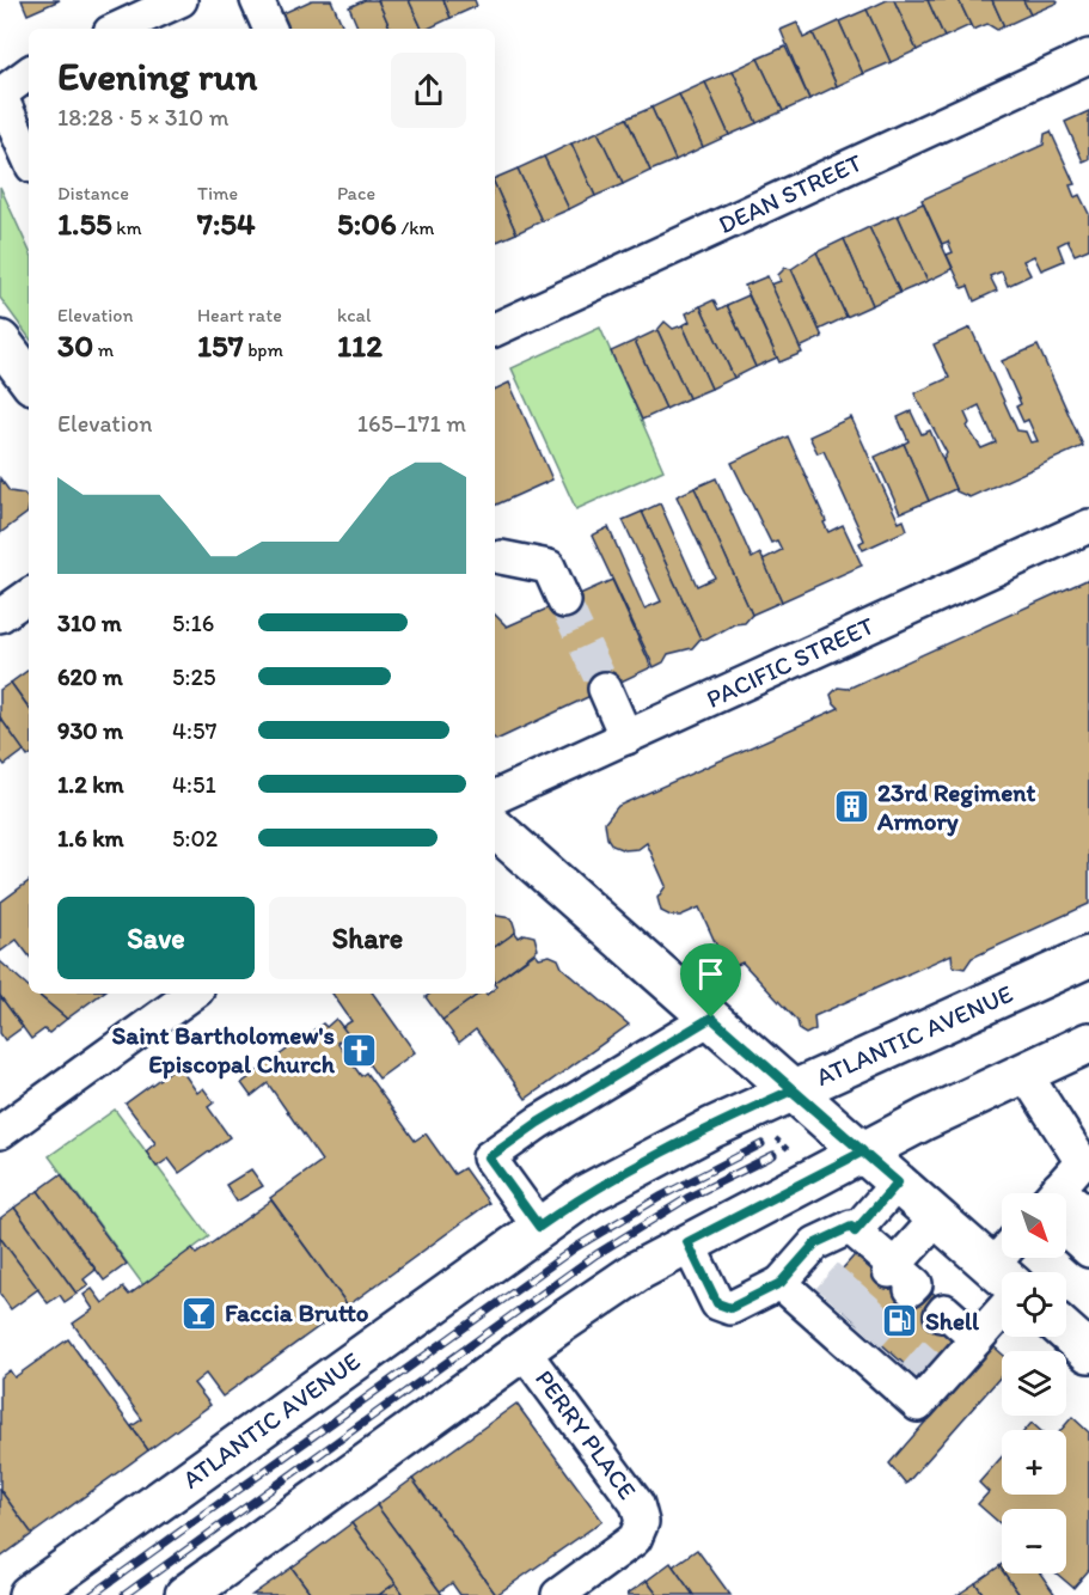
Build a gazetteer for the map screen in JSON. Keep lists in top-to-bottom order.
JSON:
{
  "streets": {
    "main road": ["ATLANTIC AVENUE"],
    "street": ["DEAN STREET", "PACIFIC STREET", "PERRY PLACE"]
  },
  "places": {
    "building": ["23rd Regiment Armory"],
    "church": ["Saint Bartholomew's Episcopal Church"],
    "bar": ["Faccia Brutto"],
    "fuel station": ["Shell"]
  },
  "north": "bottom right",
  "page": {
    "heading": ["Evening run", "18:28 · 5 × 310 m"],
    "stats": [
      ["Distance", "1.55 km"],
      ["Time", "7:54"],
      ["Pace", "5:06 /km"],
      ["Elevation", "30 m"],
      ["Heart rate", "157 bpm"],
      ["kcal", "112"]
    ],
    "chart": ["Elevation", "165–171 m"],
    "list": [
      {
        "name": "310 m",
        "note": "5:16"
      },
      {
        "name": "620 m",
        "note": "5:25"
      },
      {
        "name": "930 m",
        "note": "4:57"
      },
      {
        "name": "1.2 km",
        "note": "4:51"
      },
      {
        "name": "1.6 km",
        "note": "5:02"
      }
    ],
    "buttons": ["Save", "Share"],
    "map_buttons": ["+", "−"]
  }
}
